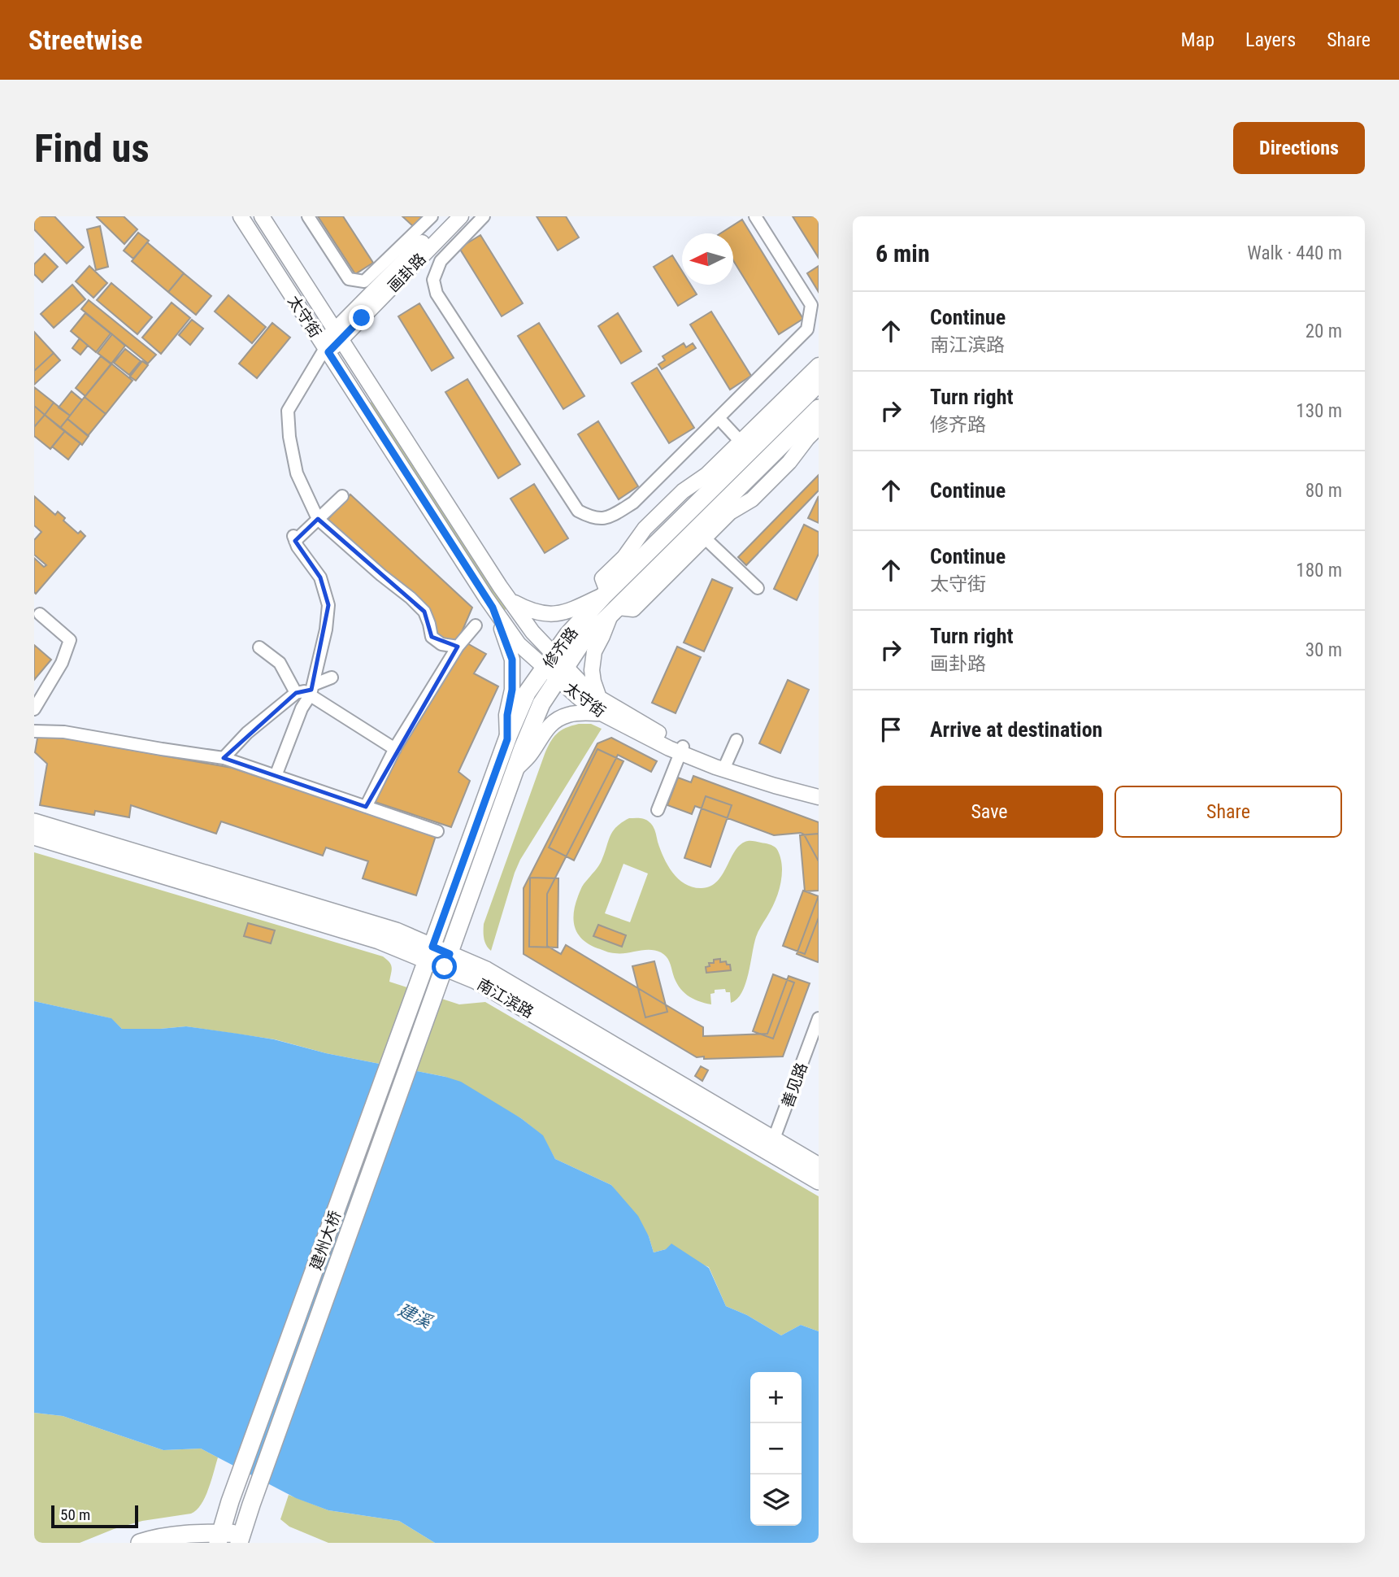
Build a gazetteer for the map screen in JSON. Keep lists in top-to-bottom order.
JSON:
{
  "streets": {
    "main road": ["修齐路", "南江滨路", "建州大桥"],
    "street": ["画卦路", "太守街", "善见路"]
  },
  "crossings": [
    ["画卦路", "太守街"],
    ["太守街", "修齐路"],
    ["修齐路", "南江滨路"],
    ["修齐路", "建州大桥"],
    ["南江滨路", "善见路"]
  ],
  "water": ["建溪"],
  "scale_bar": "50 m",
  "north": "left",
  "page": {
    "header": "Streetwise",
    "nav": ["Map", "Layers", "Share"],
    "buttons": [
      "Directions",
      ["Save", "Share"]
    ],
    "title": "Find us",
    "heading": ["6 min", "Walk · 440 m"],
    "list": [
      ["Continue", "南江滨路", "20 m"],
      ["Turn right", "修齐路", "130 m"],
      ["Continue", "80 m"],
      ["Continue", "太守街", "180 m"],
      ["Turn right", "画卦路", "30 m"],
      "Arrive at destination"
    ],
    "map_buttons": ["+", "−"],
    "scale": "50 m"
  }
}
